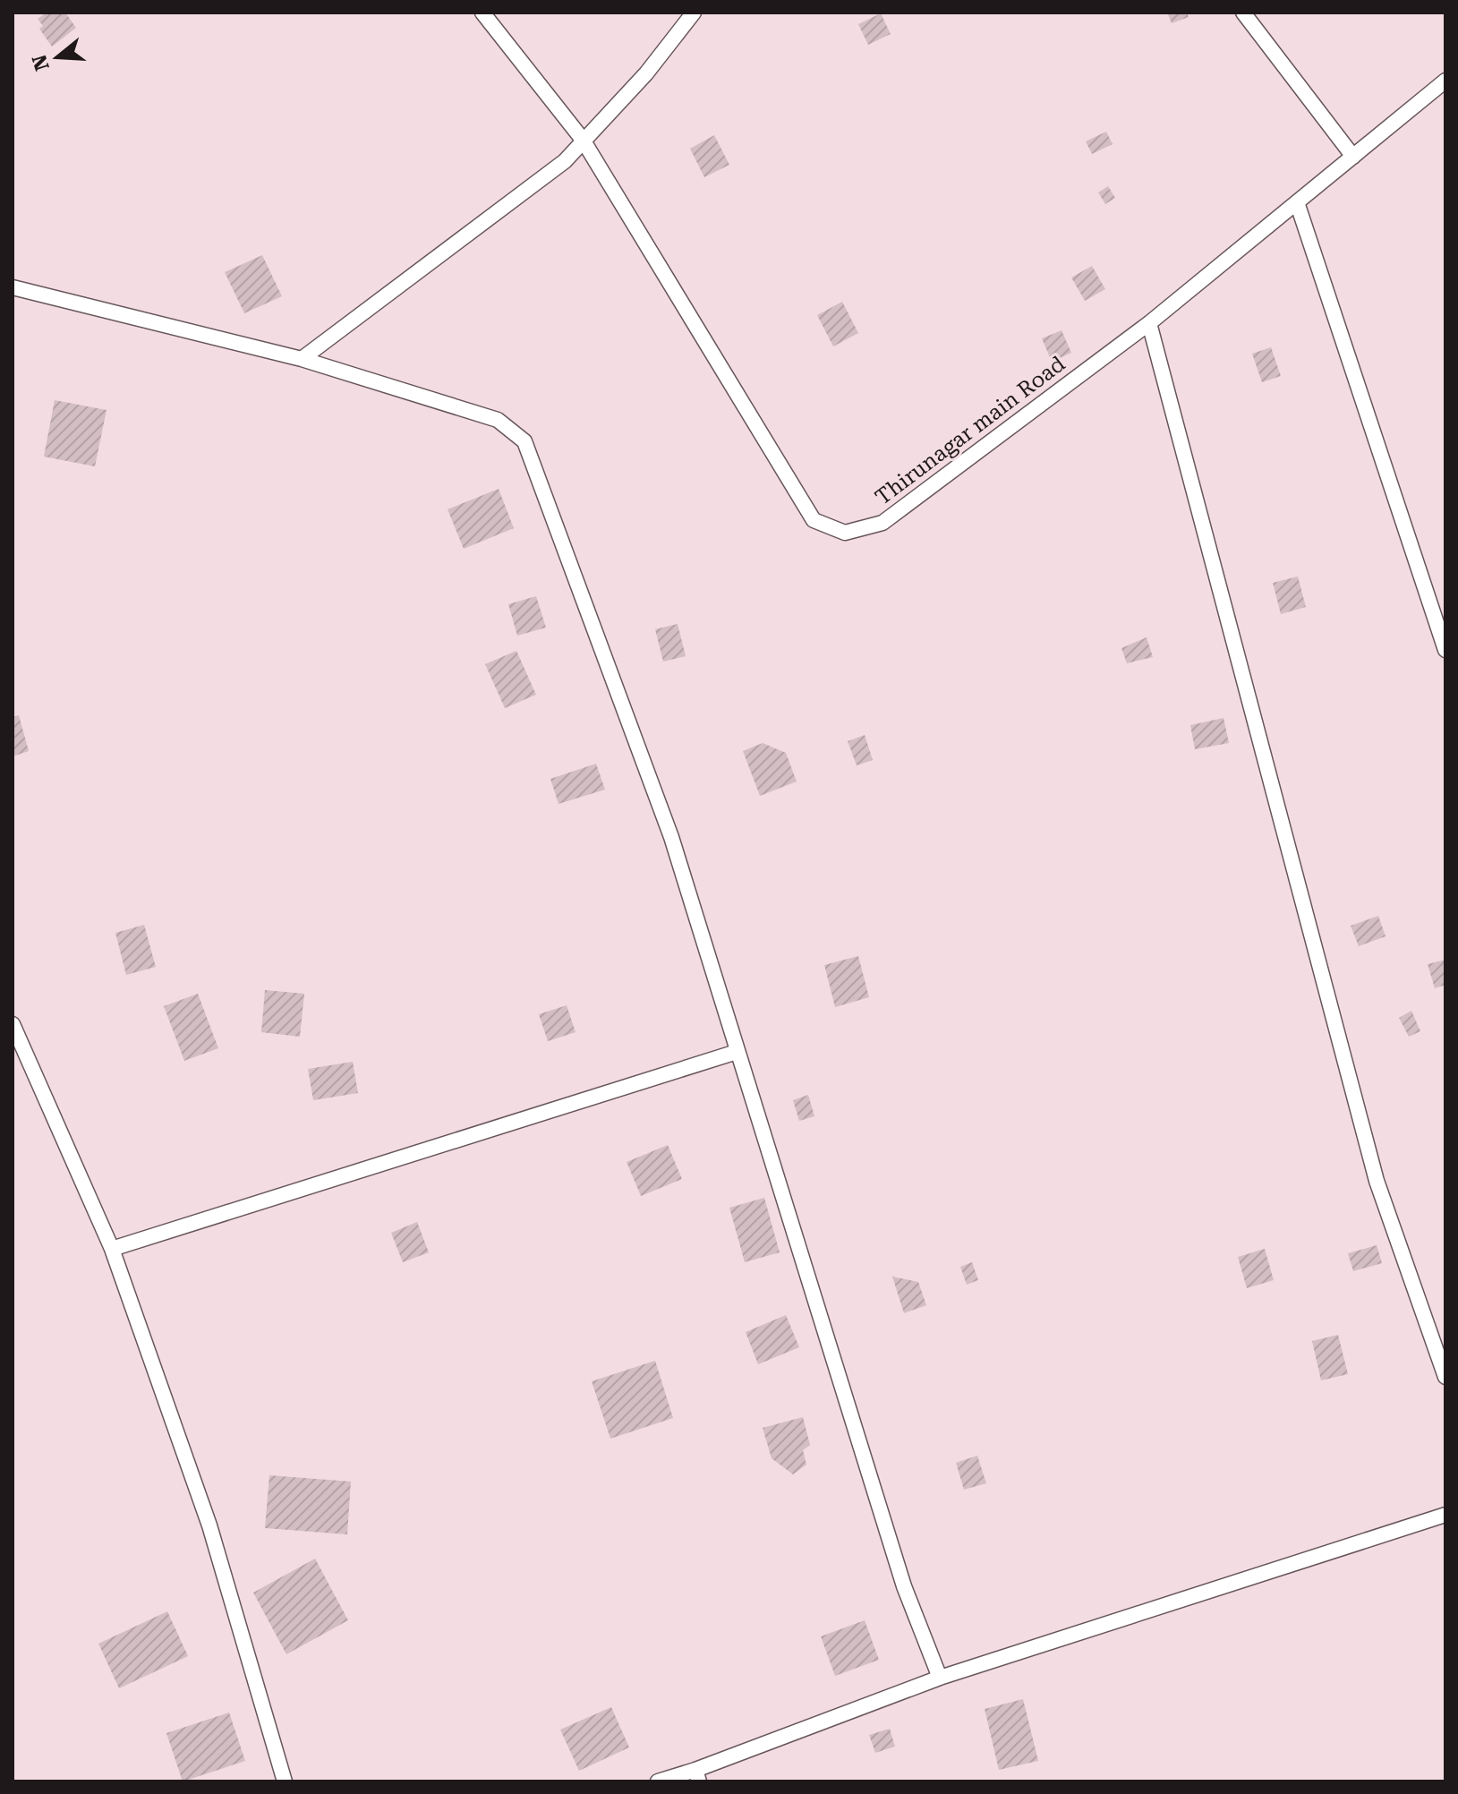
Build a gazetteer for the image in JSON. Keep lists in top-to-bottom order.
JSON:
{
  "streets": {
    "street": ["Thirunagar main Road"]
  },
  "north": "left"
}
